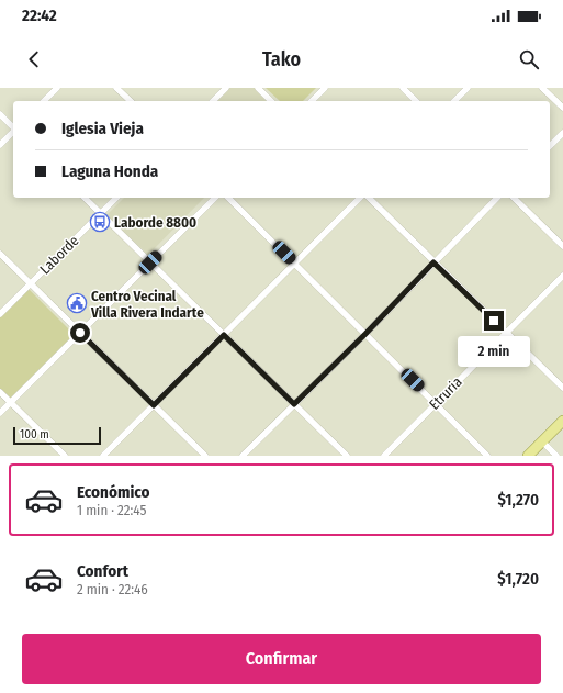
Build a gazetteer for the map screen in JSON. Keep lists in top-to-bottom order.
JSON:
{
  "streets": {
    "street": ["Laborde", "Etruria"]
  },
  "places": {
    "bus stop": ["Laborde 8800"],
    "public building": ["Centro Vecinal Villa Rivera Indarte"]
  },
  "scale_bar": "100 m",
  "page": {
    "status": "22:42",
    "header": "Tako",
    "banner": ["Iglesia Vieja", "Laguna Honda"],
    "bubble": "2 min",
    "scale": "100 m",
    "list": [
      {
        "name": "Económico",
        "note": "1 min · 22:45",
        "value": "$1,270"
      },
      {
        "name": "Confort",
        "note": "2 min · 22:46",
        "value": "$1,720"
      }
    ],
    "buttons": "Confirmar"
  }
}
